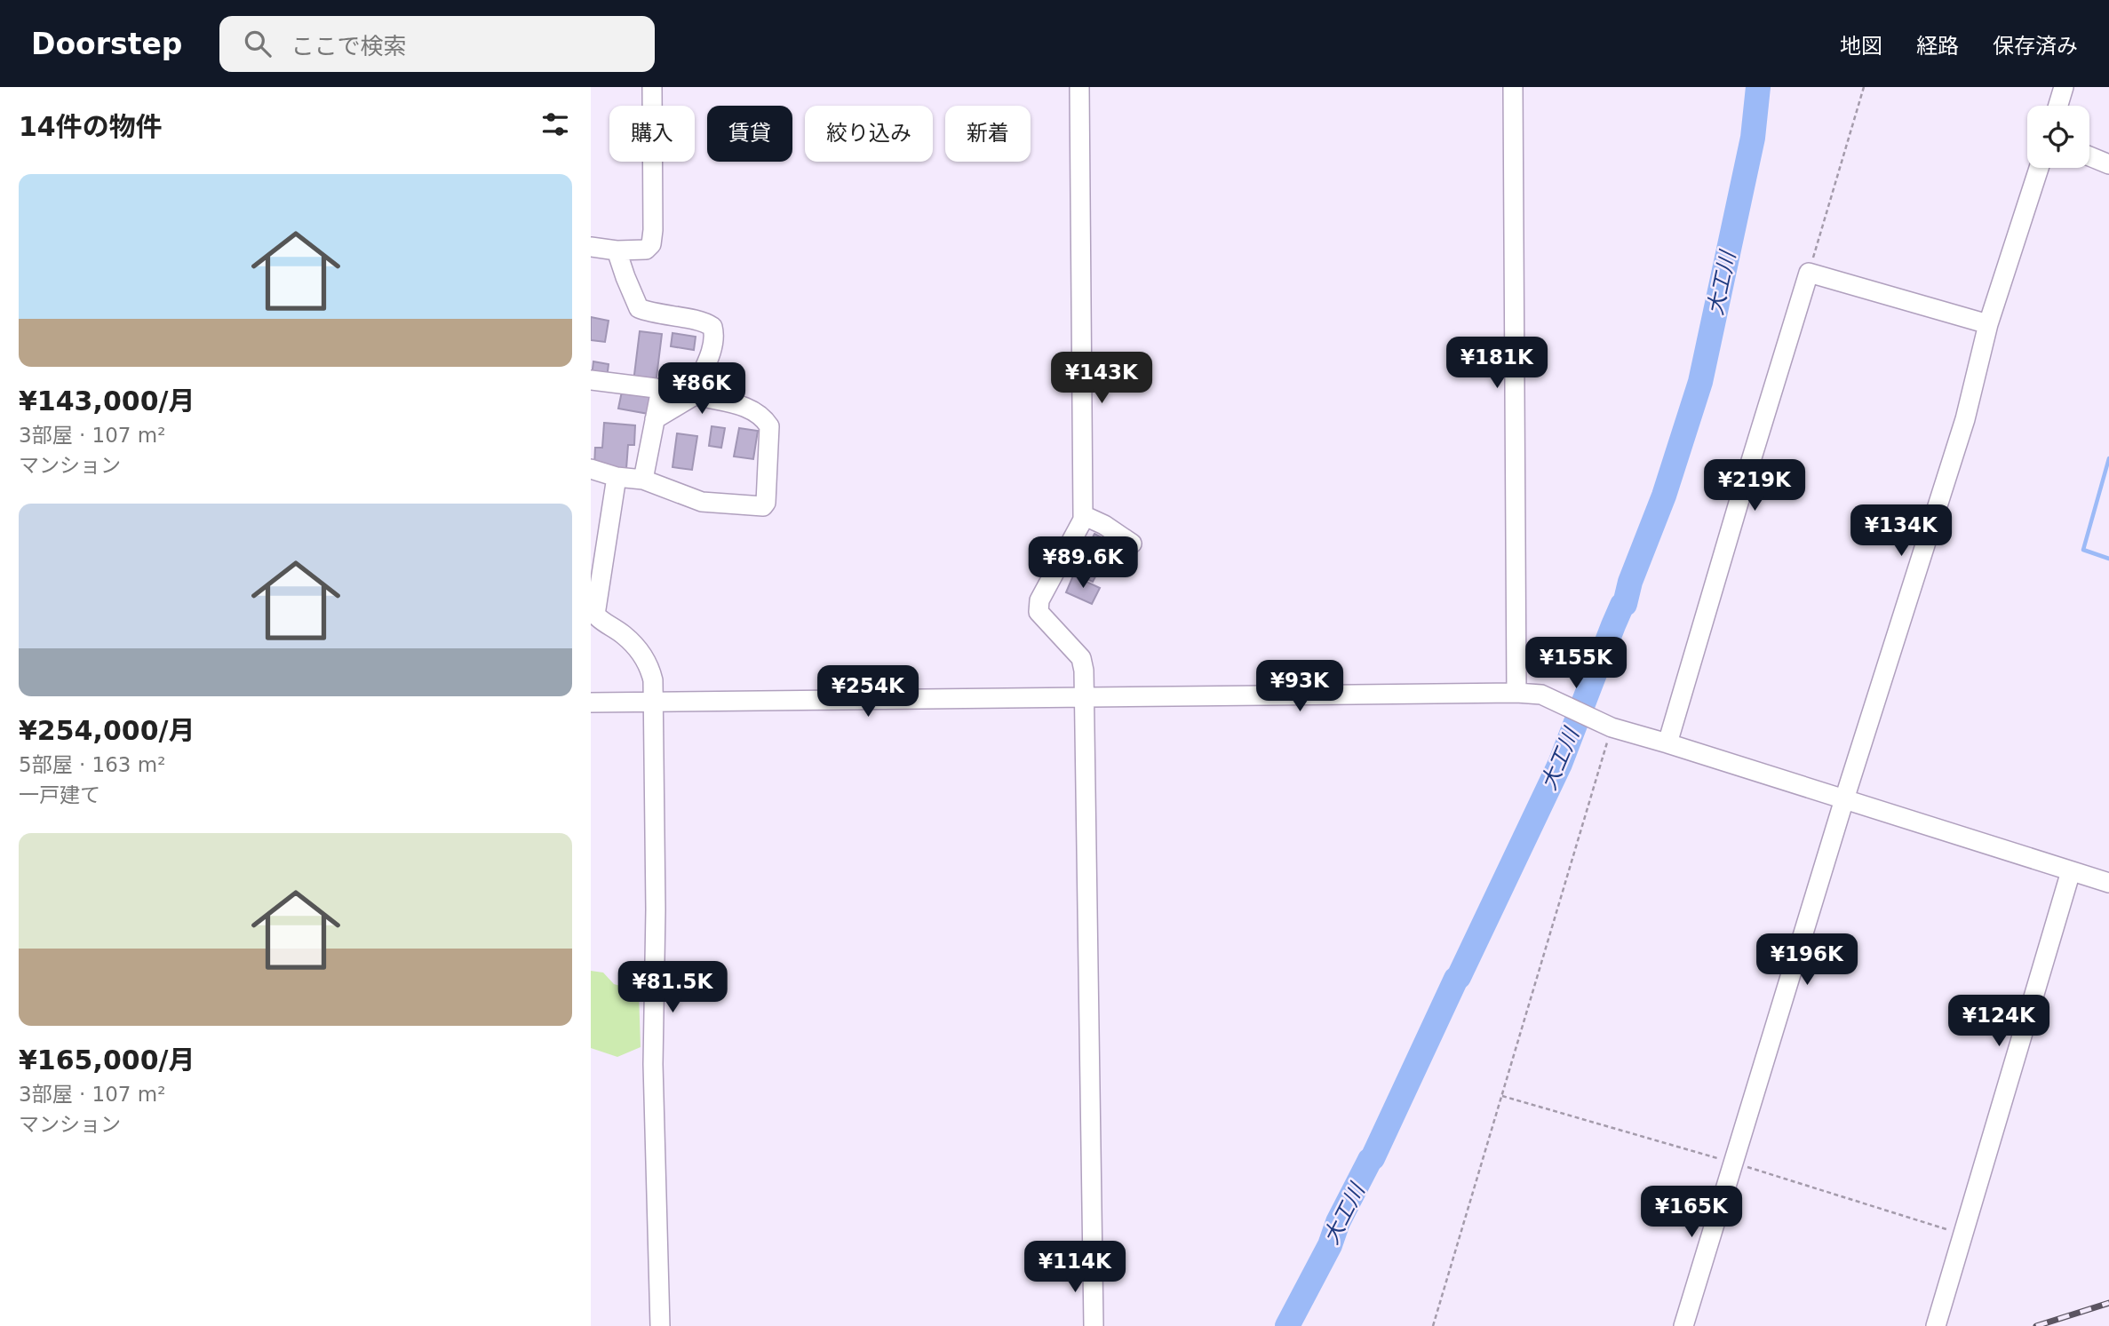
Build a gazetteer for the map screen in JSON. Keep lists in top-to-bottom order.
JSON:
{
  "water": ["大工川"],
  "page": {
    "header": "Doorstep",
    "search": "ここで検索",
    "nav": ["地図", "経路", "保存済み"],
    "heading": "14件の物件",
    "chip": [
      "購入",
      "賃貸",
      "絞り込み",
      "新着"
    ],
    "list": [
      {
        "name": "¥143,000/月",
        "note": "3部屋 · 107 m² · マンション"
      },
      {
        "name": "¥254,000/月",
        "note": "5部屋 · 163 m² · 一戸建て"
      },
      {
        "name": "¥165,000/月",
        "note": "3部屋 · 107 m² · マンション"
      }
    ],
    "price": [
      "¥181K",
      "¥143K",
      "¥86K",
      "¥219K",
      "¥134K",
      "¥89.6K",
      "¥155K",
      "¥93K",
      "¥254K",
      "¥196K",
      "¥81.5K",
      "¥124K",
      "¥165K",
      "¥114K"
    ]
  }
}
